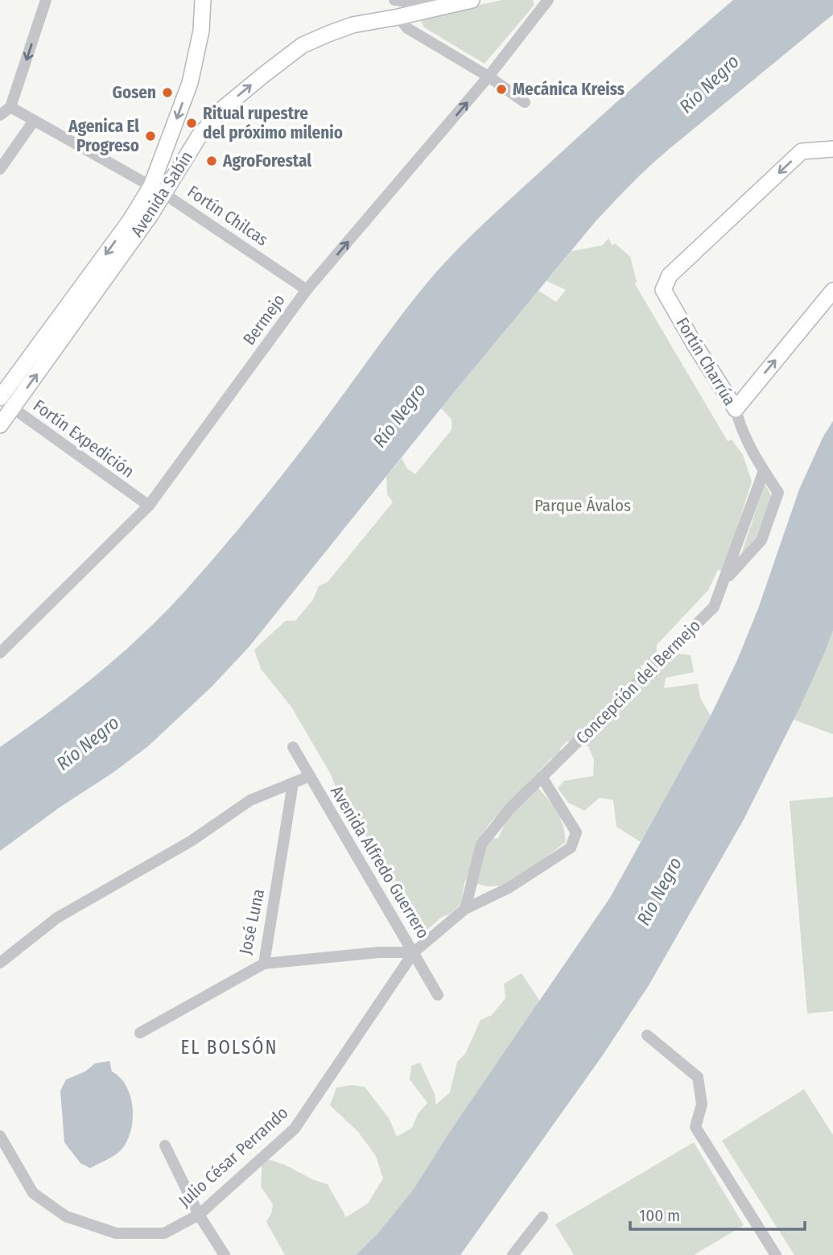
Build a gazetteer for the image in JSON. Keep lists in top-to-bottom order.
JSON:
{
  "streets": {
    "main road": ["Avenida Sabín", "Fortín Charrúa"],
    "street": [
      "Fortín Chilcas",
      "Bermejo",
      "Fortín Expedición",
      "Concepción del Bermejo",
      "Avenida Alfredo Guerrero",
      "José Luna",
      "Julio César Perrando"
    ]
  },
  "crossings": [
    ["Avenida Sabín", "Fortín Chilcas"],
    ["Avenida Sabín", "Fortín Expedición"],
    ["Fortín Chilcas", "Bermejo"],
    ["Bermejo", "Fortín Expedición"],
    ["Fortín Charrúa", "Concepción del Bermejo"],
    ["Avenida Alfredo Guerrero", "Julio César Perrando"]
  ],
  "districts": ["EL BOLSÓN"],
  "water": ["Río Negro"],
  "parks": ["Parque Ávalos"],
  "places": [
    "Mecánica Kreiss",
    "Gosen",
    "Ritual rupestre del próximo milenio",
    "Agenica El Progreso",
    "AgroForestal"
  ],
  "scale_bar": "100 m"
}
